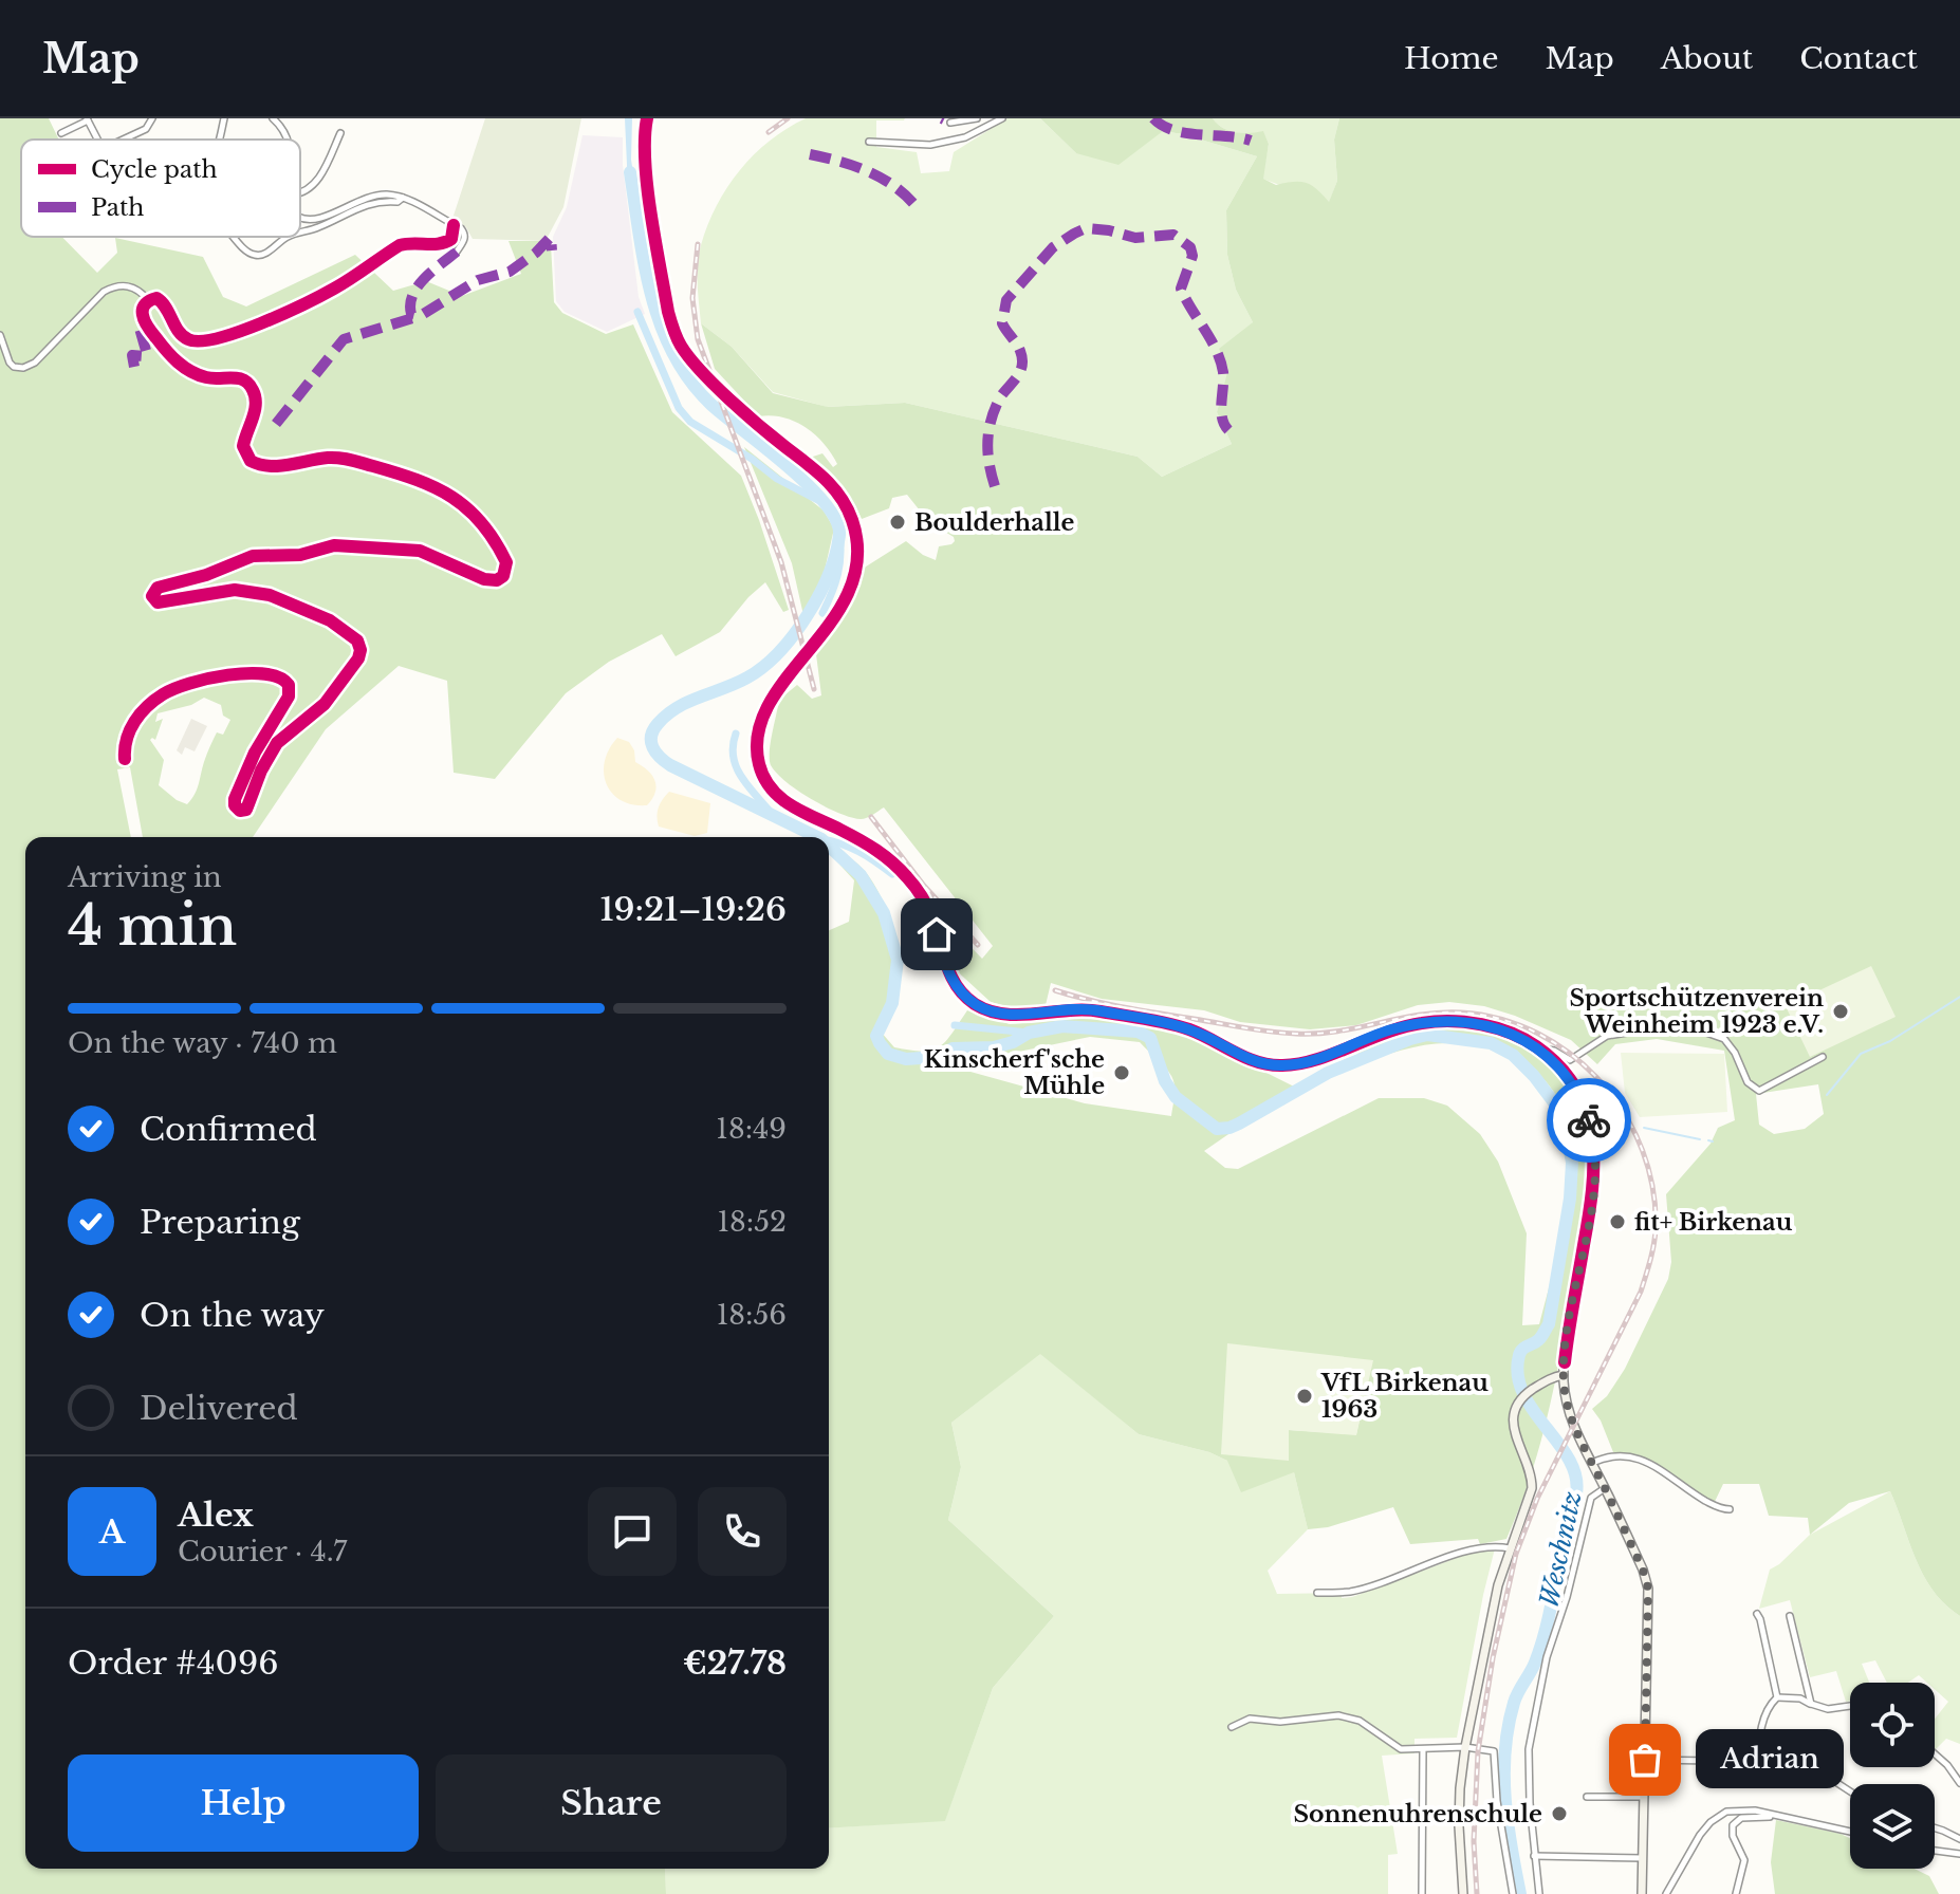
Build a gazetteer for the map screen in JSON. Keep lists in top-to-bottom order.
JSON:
{
  "water": ["Weschnitz"],
  "places": [
    "Boulderhalle",
    "Sportschützenverein Weinheim 1923 e.V.",
    "Kinscherf'sche Mühle",
    "fit+ Birkenau",
    "VfL Birkenau 1963",
    "Adrian",
    "Sonnenuhrenschule"
  ],
  "legend": ["Cycle path", "Path"],
  "page": {
    "header": "Map",
    "nav": [
      "Home",
      "Map",
      "About",
      "Contact"
    ],
    "heading": ["4 min", "Arriving in", "19:21–19:26"],
    "panel": [
      "Alex",
      "Courier · 4.7",
      "Order #4096",
      "€27.78"
    ],
    "bar": "On the way · 740 m",
    "list": [
      ["Confirmed", "18:49"],
      ["Preparing", "18:52"],
      ["On the way", "18:56"],
      "Delivered"
    ],
    "round": "A",
    "bubble": "Adrian",
    "buttons": ["Help", "Share"]
  }
}
